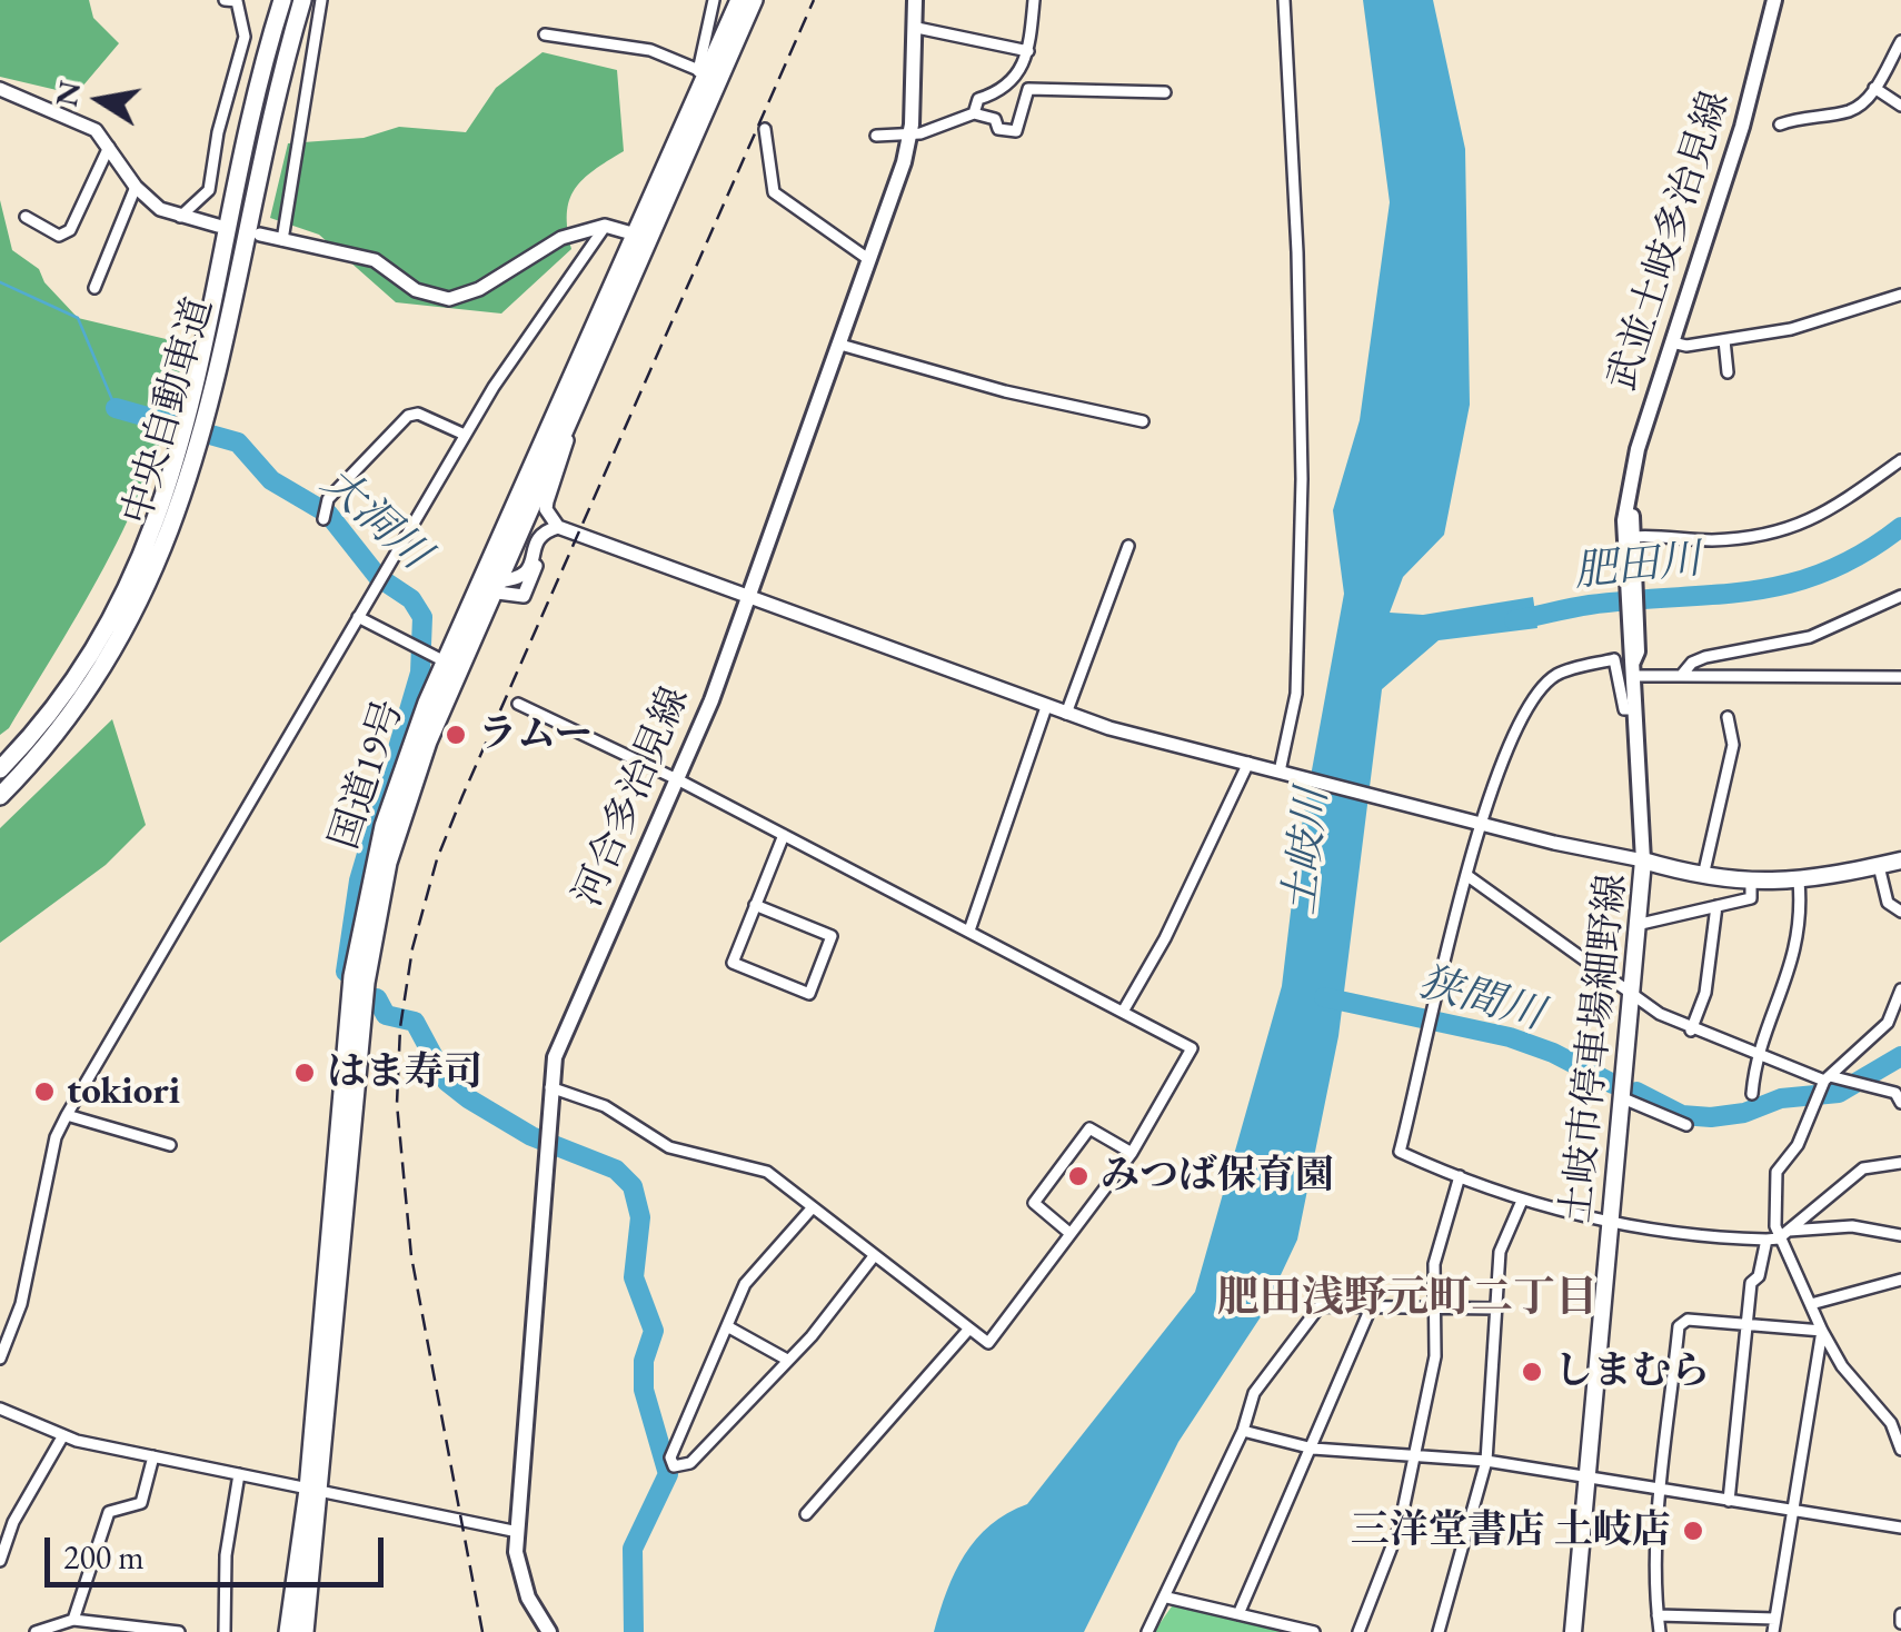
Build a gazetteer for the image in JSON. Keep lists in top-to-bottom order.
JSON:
{
  "streets": {
    "highway": ["中央自動車道", "国道19号"],
    "main road": ["武並土岐多治見線", "河合多治見線", "土岐市停車場細野線"]
  },
  "crossings": [
    ["武並土岐多治見線", "土岐市停車場細野線"]
  ],
  "districts": ["肥田浅野元町二丁目"],
  "water": [
    "大洞川",
    "肥田川",
    "土岐川",
    "狭間川"
  ],
  "places": [
    "ラムー",
    "はま寿司",
    "tokiori",
    "みつば保育園",
    "しまむら",
    "三洋堂書店 土岐店"
  ],
  "scale_bar": "200 m",
  "north": "left"
}
